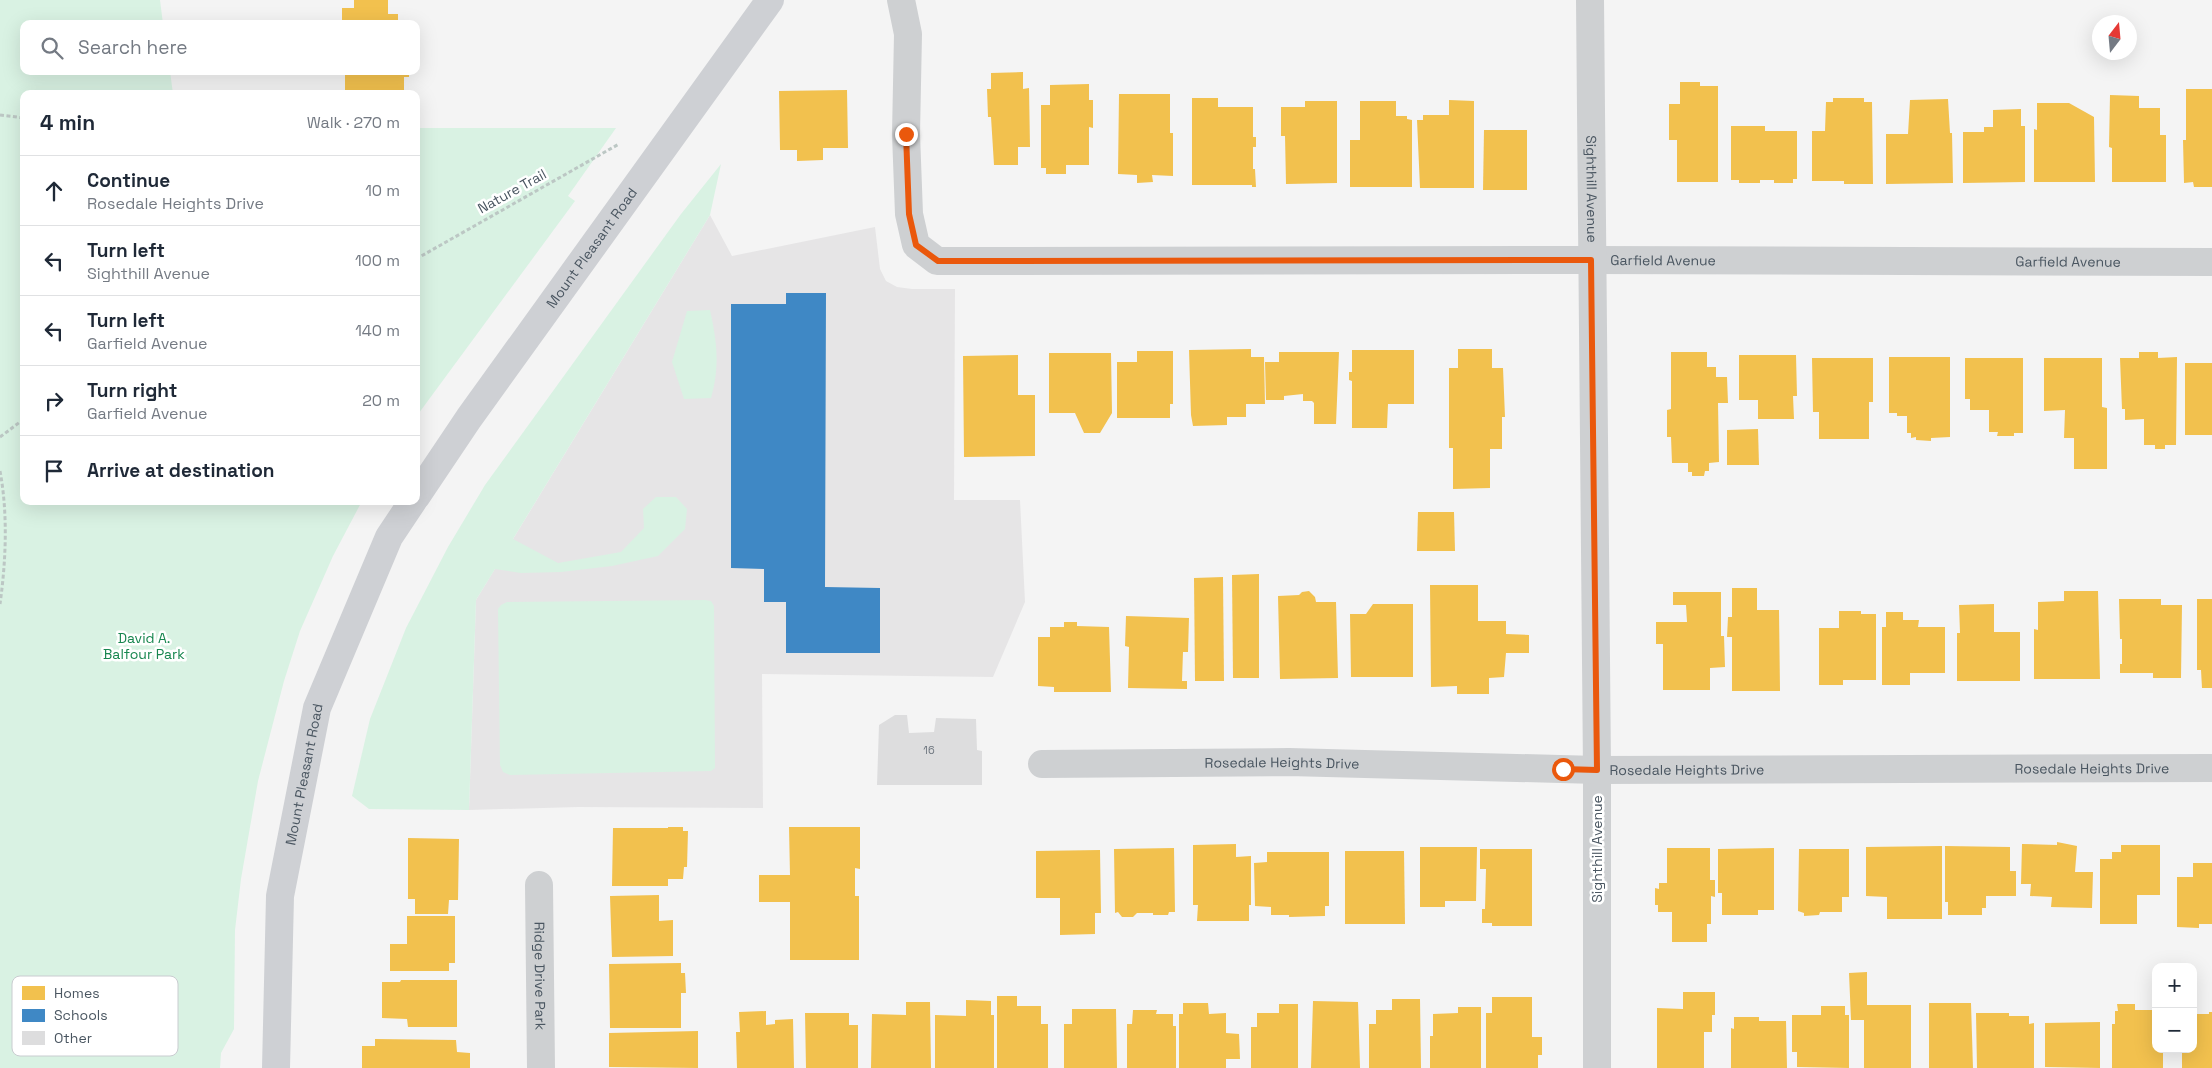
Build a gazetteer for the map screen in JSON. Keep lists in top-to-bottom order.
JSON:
{
  "streets": {
    "main road": ["Mount Pleasant Road"],
    "street": [
      "Sighthill Avenue",
      "Garfield Avenue",
      "Rosedale Heights Drive",
      "Ridge Drive Park"
    ],
    "path": ["Nature Trail"]
  },
  "crossings": [
    ["Sighthill Avenue", "Garfield Avenue"],
    ["Sighthill Avenue", "Rosedale Heights Drive"]
  ],
  "parks": ["David A. Balfour Park"],
  "house_numbers": ["16"],
  "legend": ["Homes", "Schools", "Other"],
  "north": "top",
  "page": {
    "search": "Search here",
    "heading": ["4 min", "Walk · 270 m"],
    "list": [
      ["Continue", "Rosedale Heights Drive", "10 m"],
      ["Turn left", "Sighthill Avenue", "100 m"],
      ["Turn left", "Garfield Avenue", "140 m"],
      ["Turn right", "Garfield Avenue", "20 m"],
      "Arrive at destination"
    ],
    "map_buttons": ["+", "−"]
  }
}
